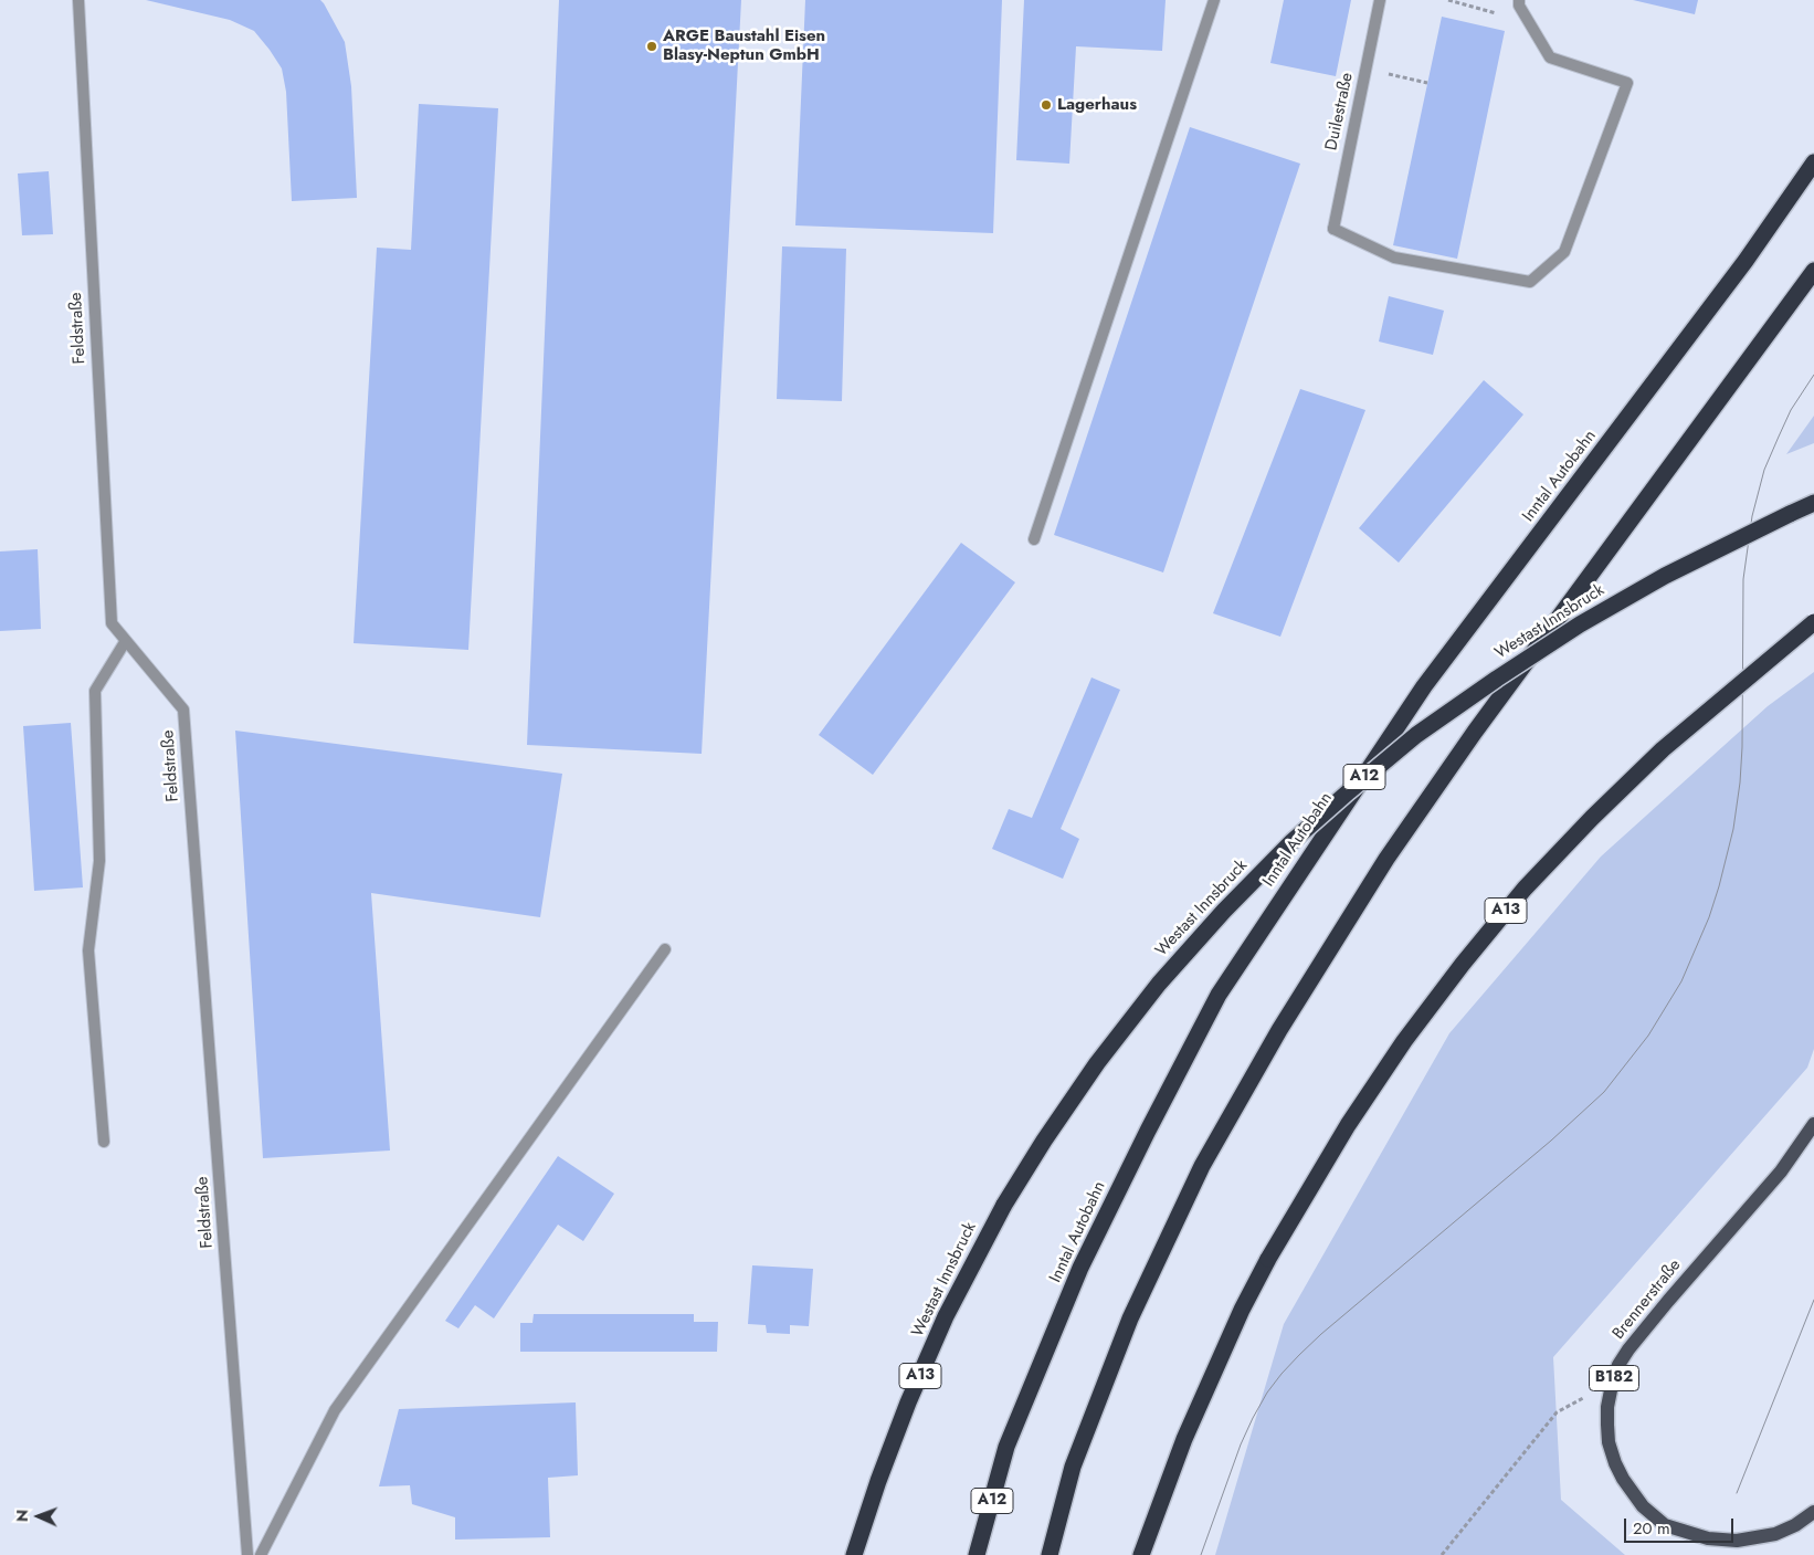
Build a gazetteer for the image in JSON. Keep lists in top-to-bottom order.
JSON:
{
  "streets": {
    "highway": [
      "Inntal Autobahn",
      "Westast Innsbruck",
      "A12",
      "A13"
    ],
    "main road": ["Brennerstraße", "B182"],
    "street": ["Duilestraße", "Feldstraße"]
  },
  "places": ["ARGE Baustahl Eisen Blasy-Neptun GmbH", "Lagerhaus"],
  "scale_bar": "20 m",
  "north": "left"
}
